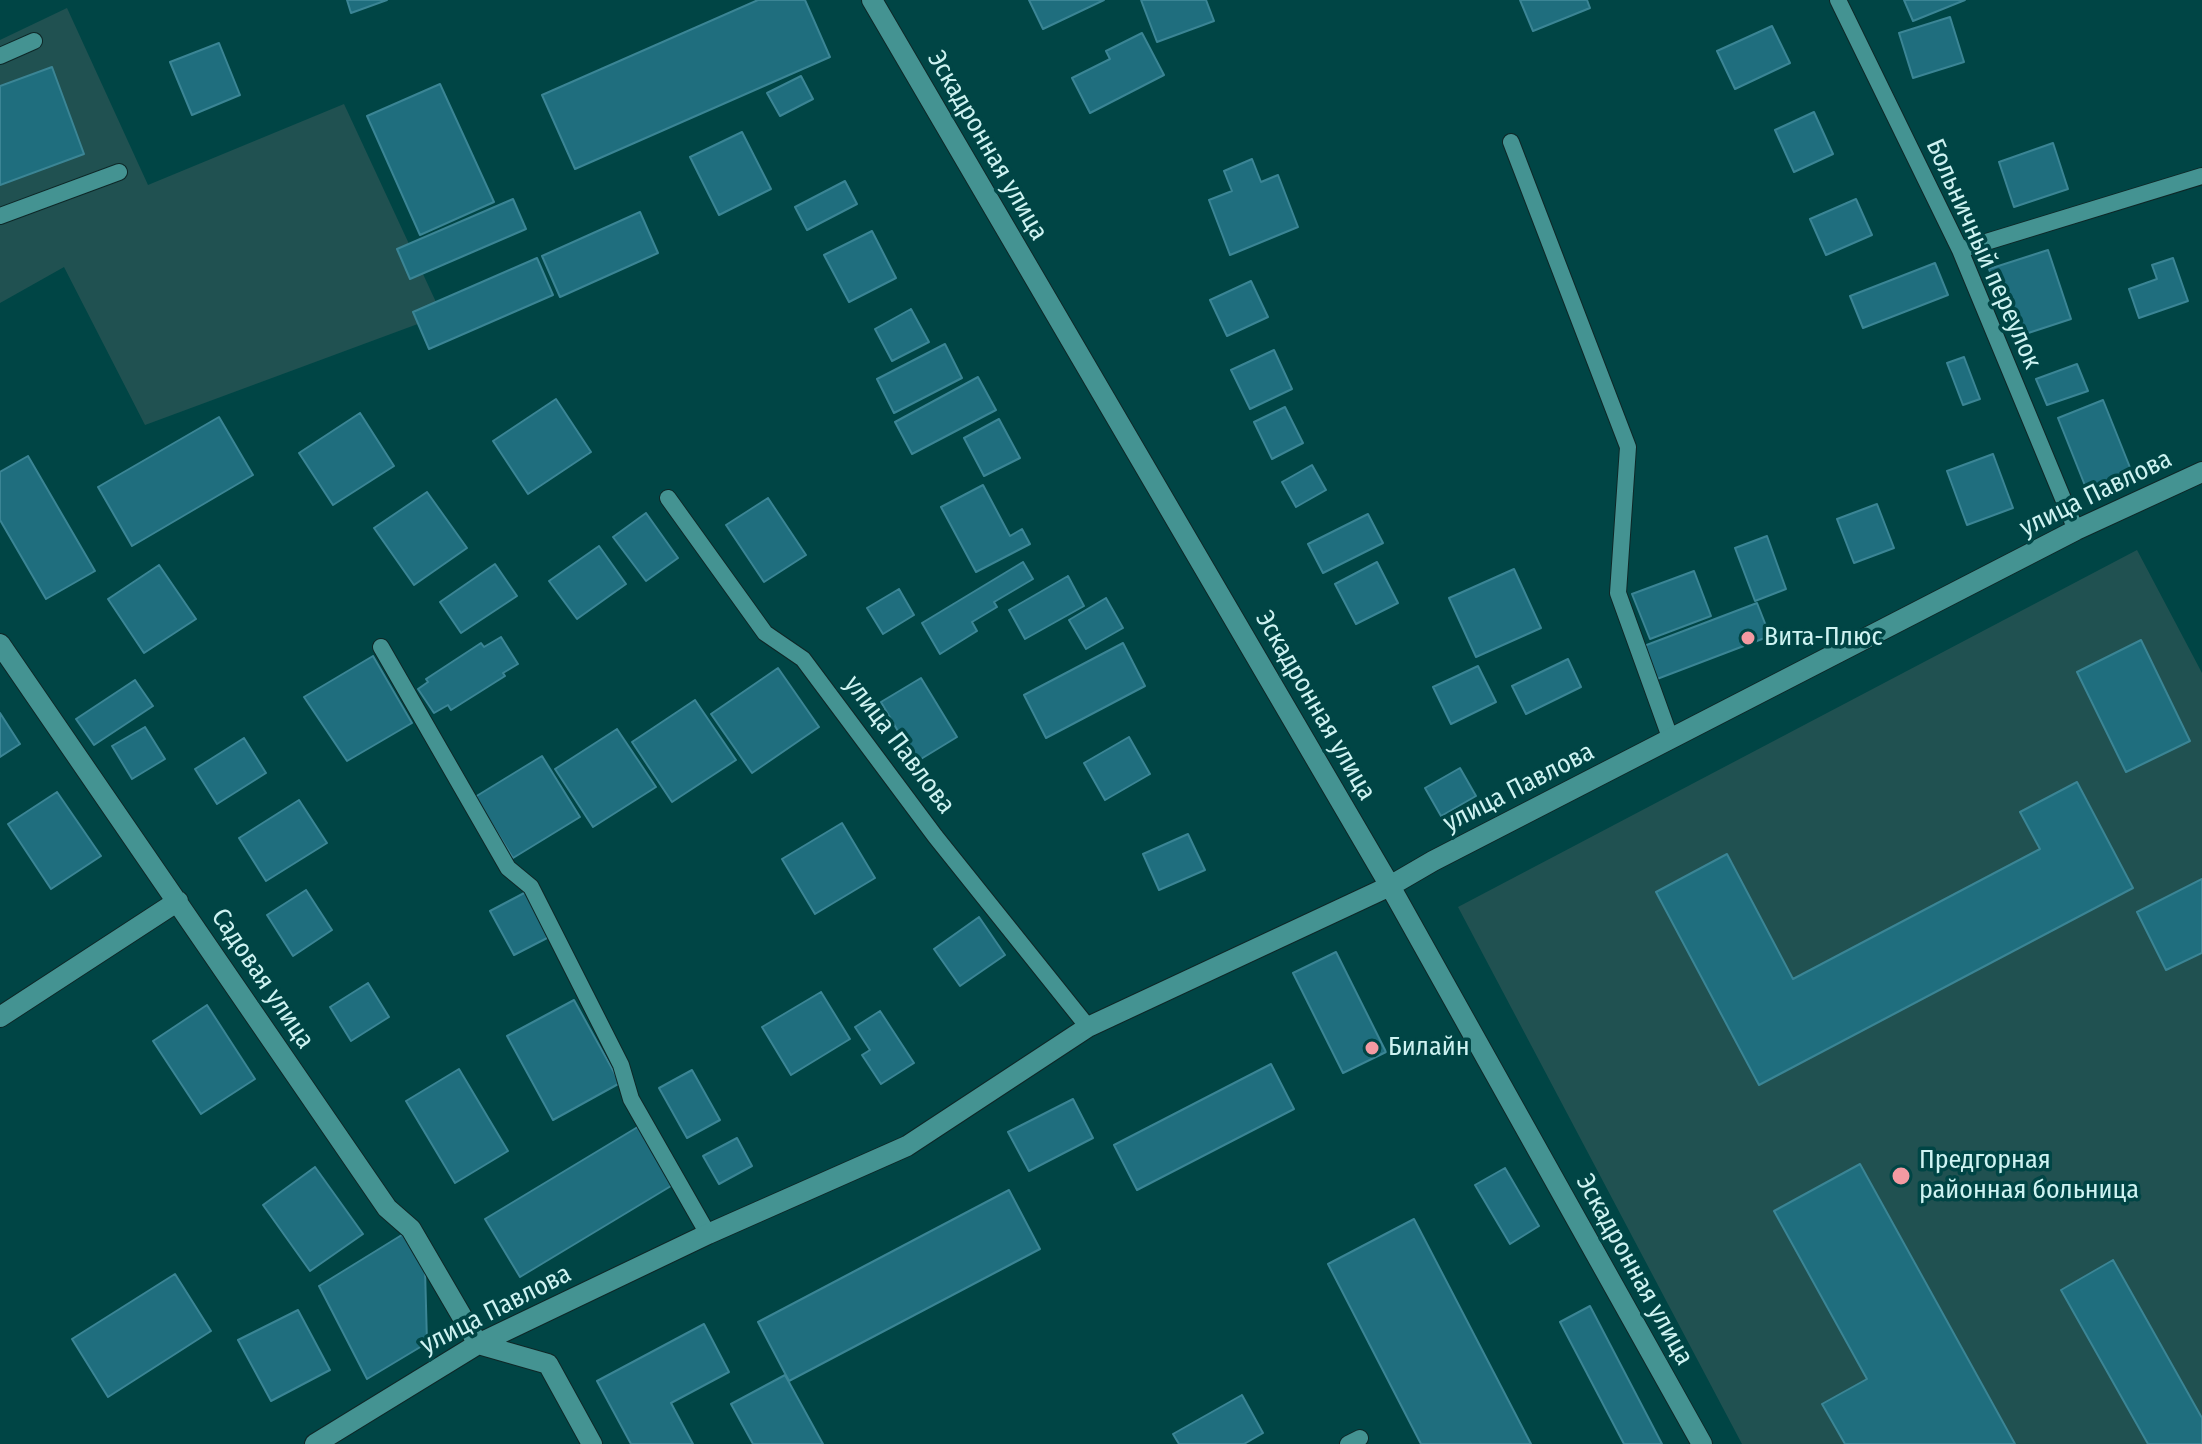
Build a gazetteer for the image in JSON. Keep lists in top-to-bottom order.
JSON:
{
  "streets": {
    "street": ["Эскадронная улица", "улица Павлова", "Садовая улица"],
    "lane": ["Больничный переулок"]
  },
  "crossings": [
    ["Эскадронная улица", "улица Павлова"],
    ["Больничный переулок", "улица Павлова"],
    ["улица Павлова", "Садовая улица"]
  ],
  "places": ["Вита-Плюс", "Билайн", "Предгорная районная больница"]
}
